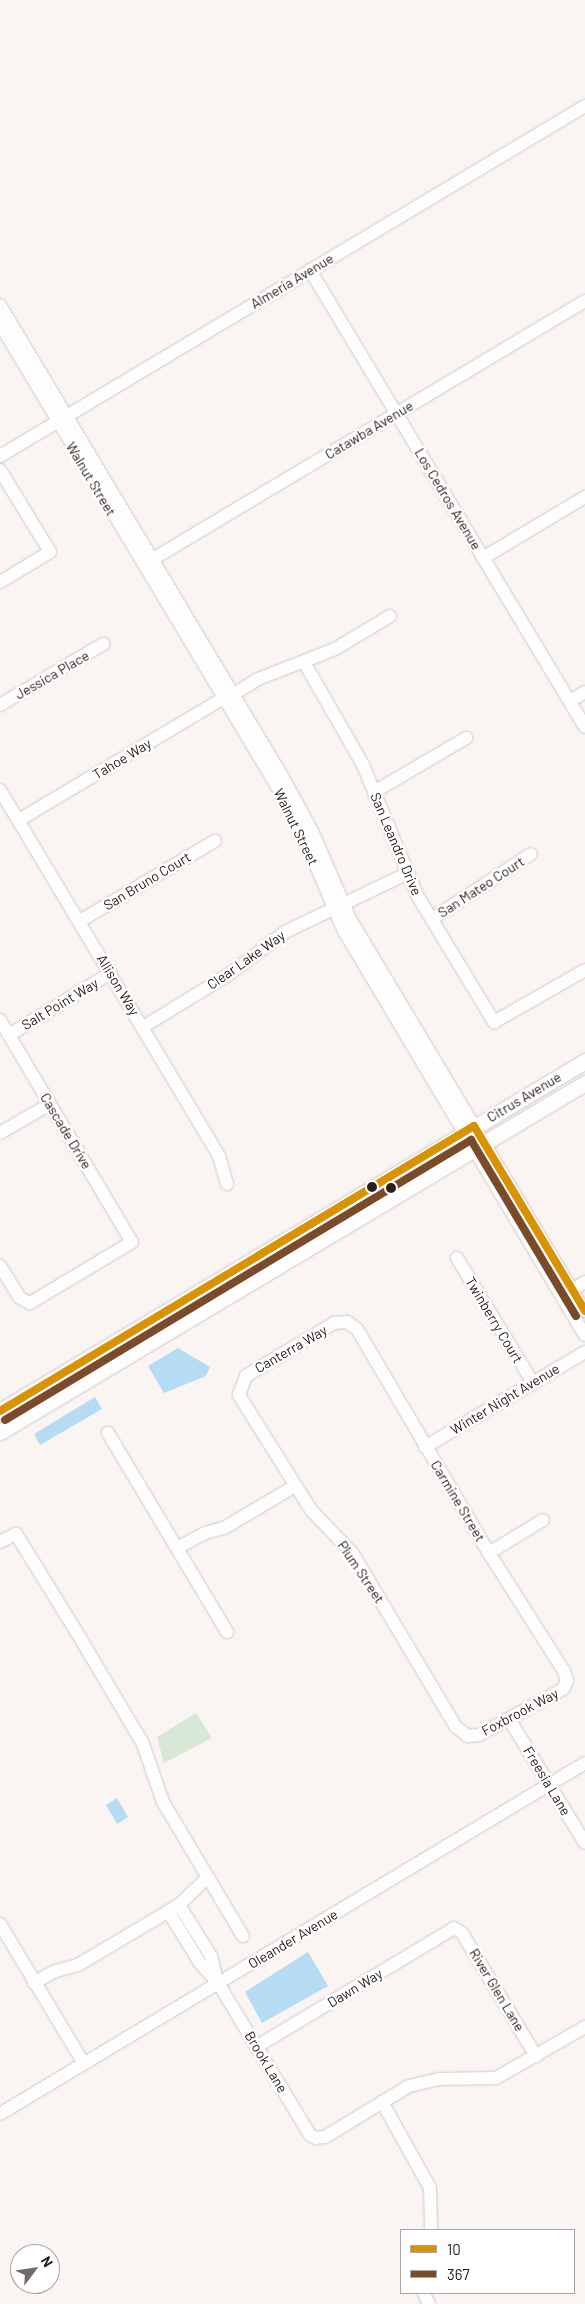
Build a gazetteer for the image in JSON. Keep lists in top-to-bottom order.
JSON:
{
  "streets": {
    "main road": ["Citrus Avenue"],
    "street": [
      "Almeria Avenue",
      "Catawba Avenue",
      "Walnut Street",
      "Los Cedros Avenue",
      "Jessica Place",
      "Tahoe Way",
      "San Leandro Drive",
      "San Bruno Court",
      "San Mateo Court",
      "Clear Lake Way",
      "Allison Way",
      "Salt Point Way",
      "Cascade Drive",
      "Twinberry Court",
      "Canterra Way",
      "Winter Night Avenue",
      "Carmine Street",
      "Plum Street",
      "Foxbrook Way",
      "Freesia Lane",
      "Oleander Avenue",
      "Dawn Way",
      "River Glen Lane",
      "Brook Lane"
    ]
  },
  "crossings": [
    ["Almeria Avenue", "Walnut Street"],
    ["Almeria Avenue", "Los Cedros Avenue"],
    ["Catawba Avenue", "Walnut Street"],
    ["Catawba Avenue", "Los Cedros Avenue"],
    ["Walnut Street", "Tahoe Way"],
    ["Walnut Street", "Clear Lake Way"],
    ["Walnut Street", "Citrus Avenue"],
    ["Tahoe Way", "San Leandro Drive"],
    ["Tahoe Way", "Allison Way"],
    ["San Leandro Drive", "San Mateo Court"],
    ["San Leandro Drive", "Clear Lake Way"],
    ["San Bruno Court", "Allison Way"],
    ["Clear Lake Way", "Allison Way"],
    ["Allison Way", "Salt Point Way"],
    ["Salt Point Way", "Cascade Drive"],
    ["Twinberry Court", "Winter Night Avenue"],
    ["Canterra Way", "Carmine Street"],
    ["Canterra Way", "Plum Street"],
    ["Winter Night Avenue", "Carmine Street"],
    ["Carmine Street", "Foxbrook Way"],
    ["Plum Street", "Foxbrook Way"],
    ["Foxbrook Way", "Freesia Lane"],
    ["Freesia Lane", "Oleander Avenue"],
    ["Oleander Avenue", "Brook Lane"],
    ["Dawn Way", "River Glen Lane"],
    ["Dawn Way", "Brook Lane"]
  ],
  "lines": ["transit line 10", "transit line 367"],
  "legend": ["10", "367"],
  "north": "top right"
}
